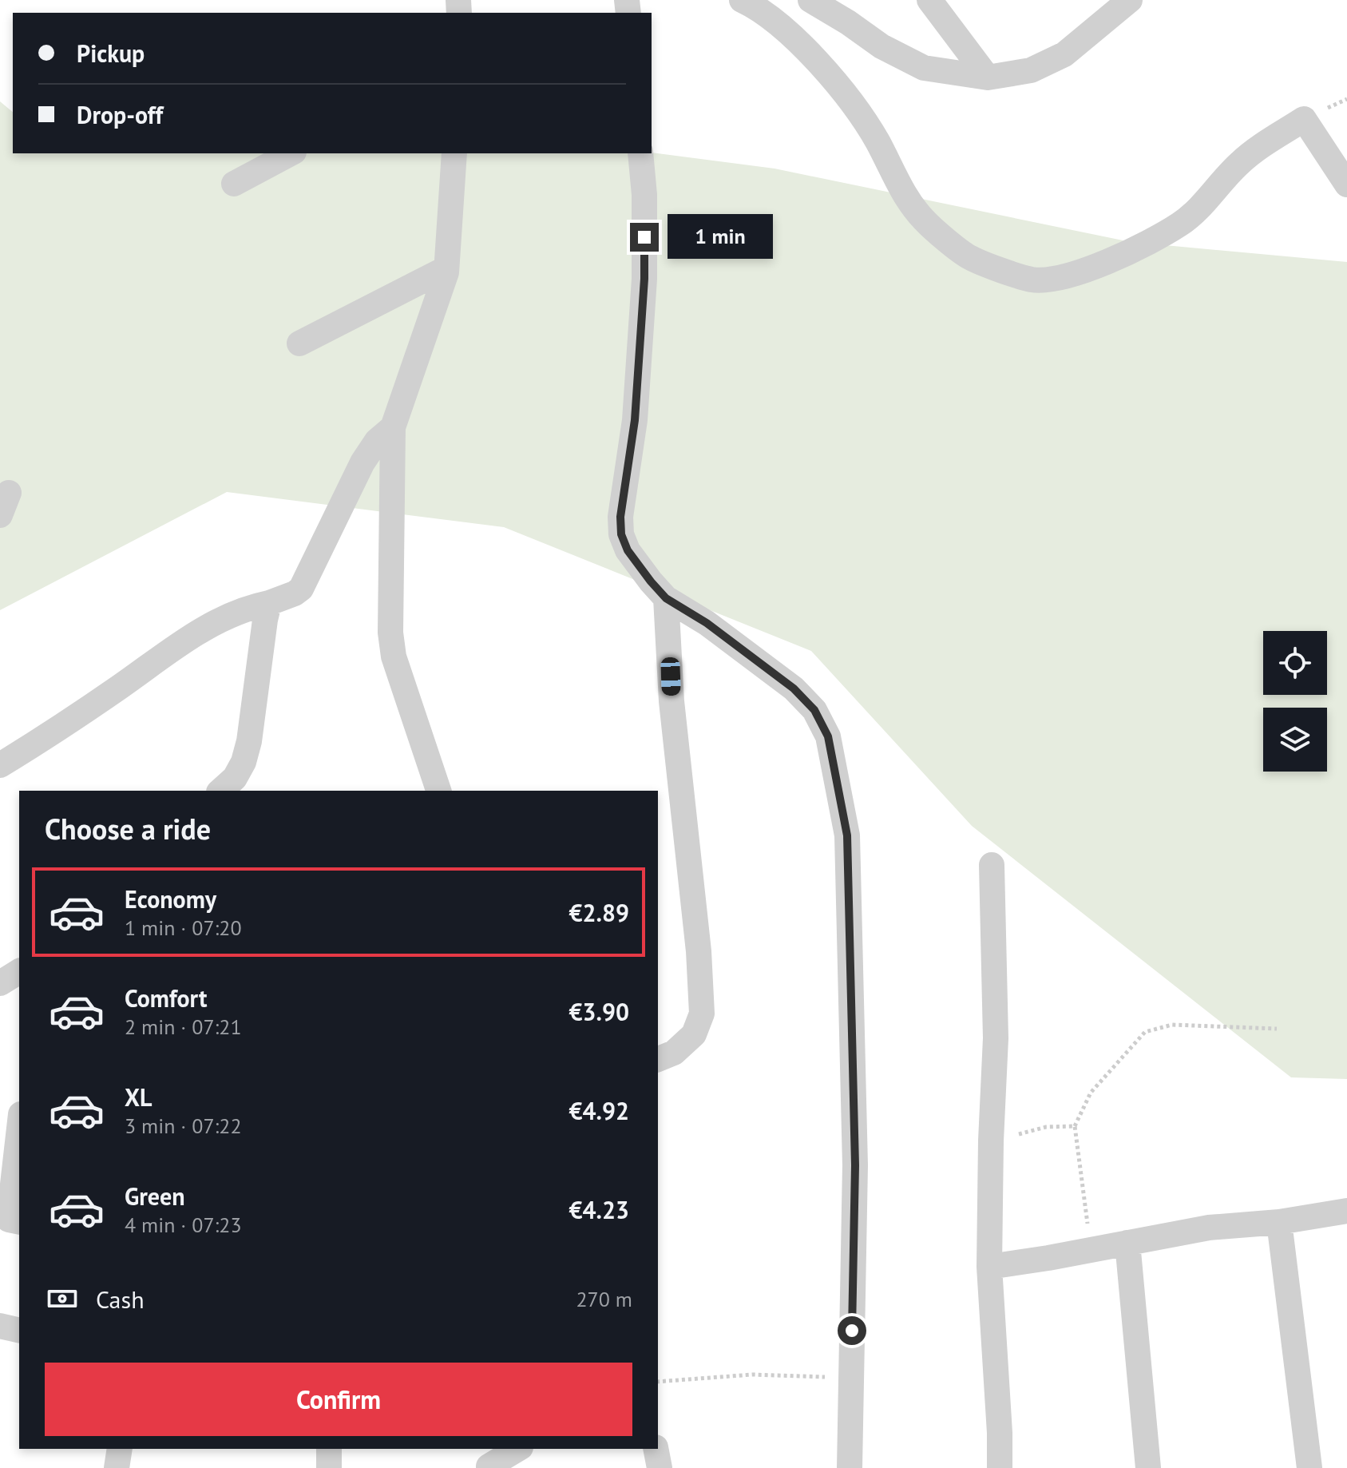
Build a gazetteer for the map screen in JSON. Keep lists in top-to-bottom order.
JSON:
{
  "page": {
    "banner": ["Pickup", "Drop-off"],
    "bubble": "1 min",
    "heading": "Choose a ride",
    "list": [
      {
        "name": "Economy",
        "note": "1 min · 07:20",
        "value": "€2.89"
      },
      {
        "name": "Comfort",
        "note": "2 min · 07:21",
        "value": "€3.90"
      },
      {
        "name": "XL",
        "note": "3 min · 07:22",
        "value": "€4.92"
      },
      {
        "name": "Green",
        "note": "4 min · 07:23",
        "value": "€4.23"
      }
    ],
    "pay": ["Cash", "270 m"],
    "buttons": "Confirm"
  }
}
